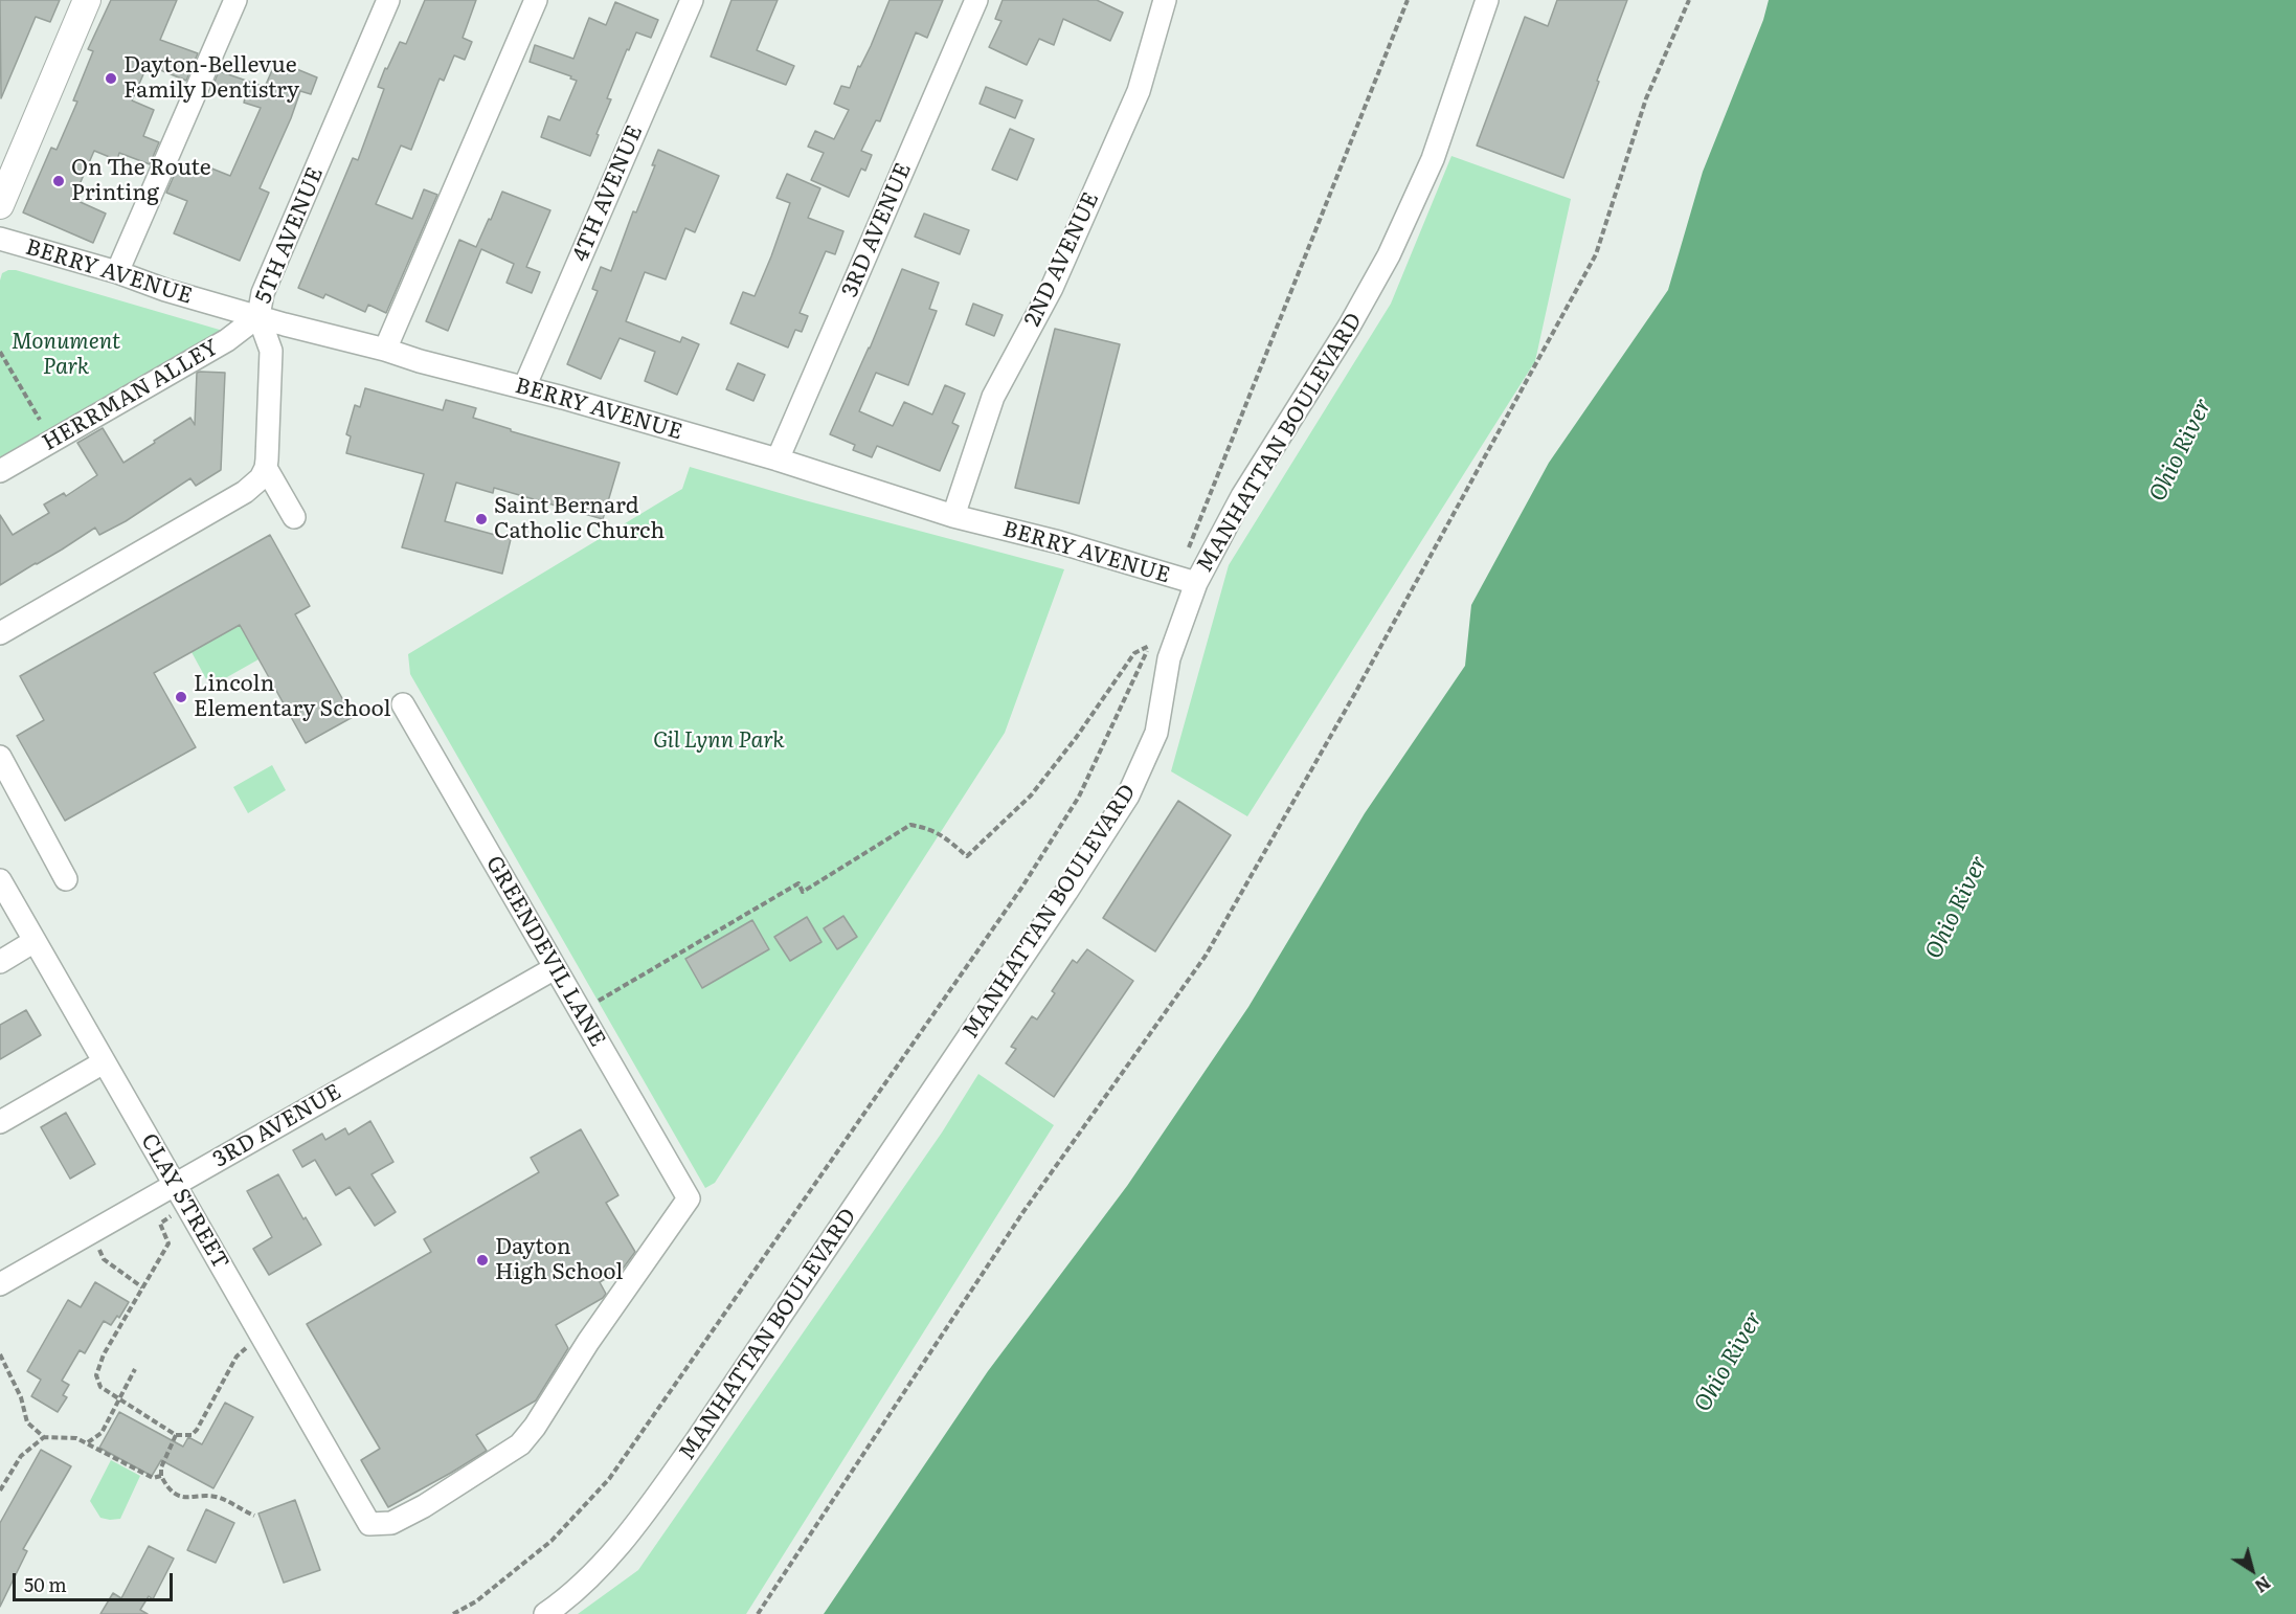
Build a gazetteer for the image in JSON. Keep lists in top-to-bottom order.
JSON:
{
  "streets": {
    "street": [
      "4TH AVENUE",
      "3RD AVENUE",
      "5TH AVENUE",
      "2ND AVENUE",
      "BERRY AVENUE",
      "HERRMAN ALLEY",
      "MANHATTAN BOULEVARD",
      "GREENDEVIL LANE",
      "CLAY STREET"
    ]
  },
  "crossings": [
    ["4TH AVENUE", "BERRY AVENUE"],
    ["3RD AVENUE", "BERRY AVENUE"],
    ["3RD AVENUE", "GREENDEVIL LANE"],
    ["3RD AVENUE", "CLAY STREET"],
    ["5TH AVENUE", "BERRY AVENUE"],
    ["5TH AVENUE", "HERRMAN ALLEY"],
    ["2ND AVENUE", "BERRY AVENUE"],
    ["BERRY AVENUE", "HERRMAN ALLEY"],
    ["BERRY AVENUE", "MANHATTAN BOULEVARD"],
    ["GREENDEVIL LANE", "CLAY STREET"]
  ],
  "water": ["Ohio River"],
  "parks": ["Monument Park", "Gil Lynn Park"],
  "places": [
    "Dayton-Bellevue Family Dentistry",
    "On The Route Printing",
    "Saint Bernard Catholic Church",
    "Lincoln Elementary School",
    "Dayton High School"
  ],
  "scale_bar": "50 m",
  "north": "bottom right"
}
